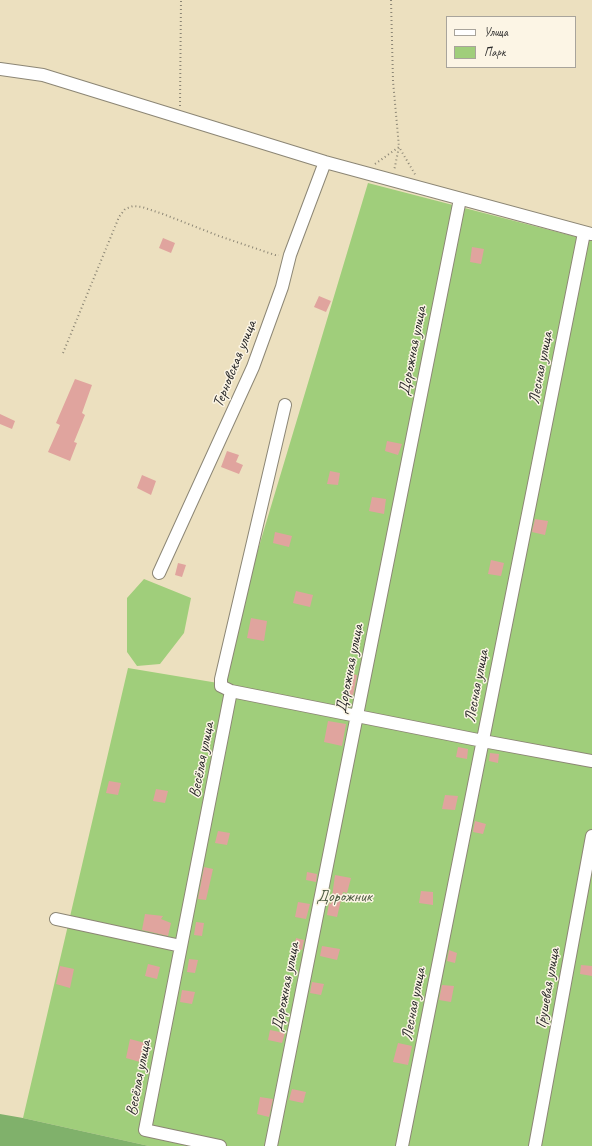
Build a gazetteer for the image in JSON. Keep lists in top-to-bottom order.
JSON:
{
  "streets": {
    "street": [
      "Дорожная улица",
      "Терновская улица",
      "Лесная улица",
      "Весёлая улица",
      "Грушевая улица"
    ]
  },
  "parks": ["Дорожник"],
  "legend": ["Улица", "Парк"]
}
